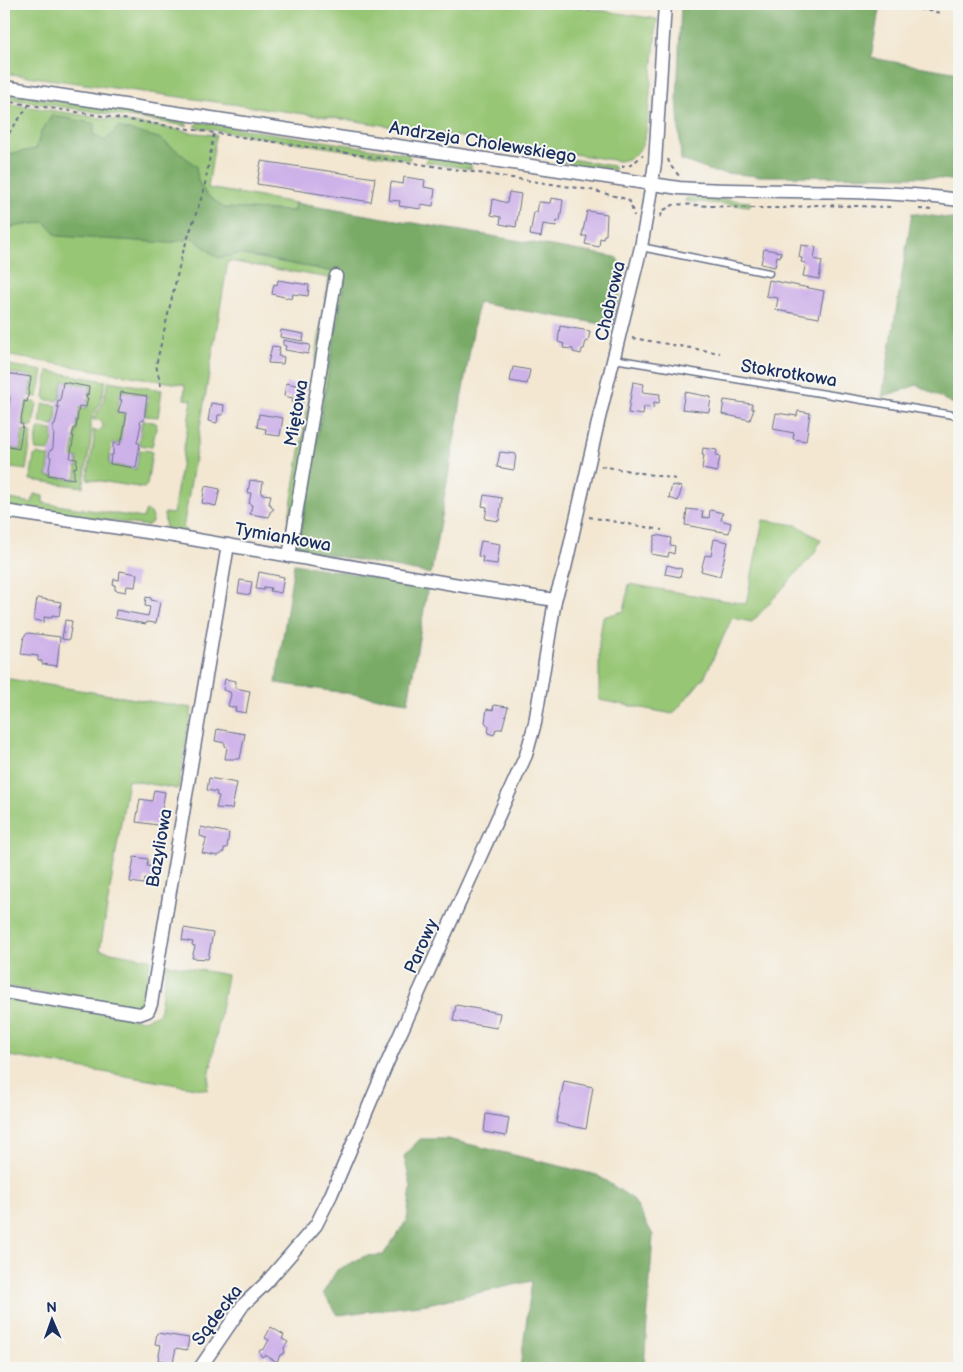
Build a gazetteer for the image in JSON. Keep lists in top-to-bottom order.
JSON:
{
  "streets": {
    "street": [
      "Andrzeja Cholewskiego",
      "Chabrowa",
      "Miętowa",
      "Tymiankowa",
      "Bazyliowa",
      "Parowy",
      "Sądecka"
    ],
    "lane": ["Stokrotkowa"]
  },
  "crossings": [
    ["Andrzeja Cholewskiego", "Chabrowa"],
    ["Chabrowa", "Stokrotkowa"],
    ["Chabrowa", "Tymiankowa"],
    ["Chabrowa", "Parowy"],
    ["Miętowa", "Tymiankowa"],
    ["Tymiankowa", "Bazyliowa"],
    ["Tymiankowa", "Parowy"],
    ["Parowy", "Sądecka"]
  ],
  "north": "top"
}
